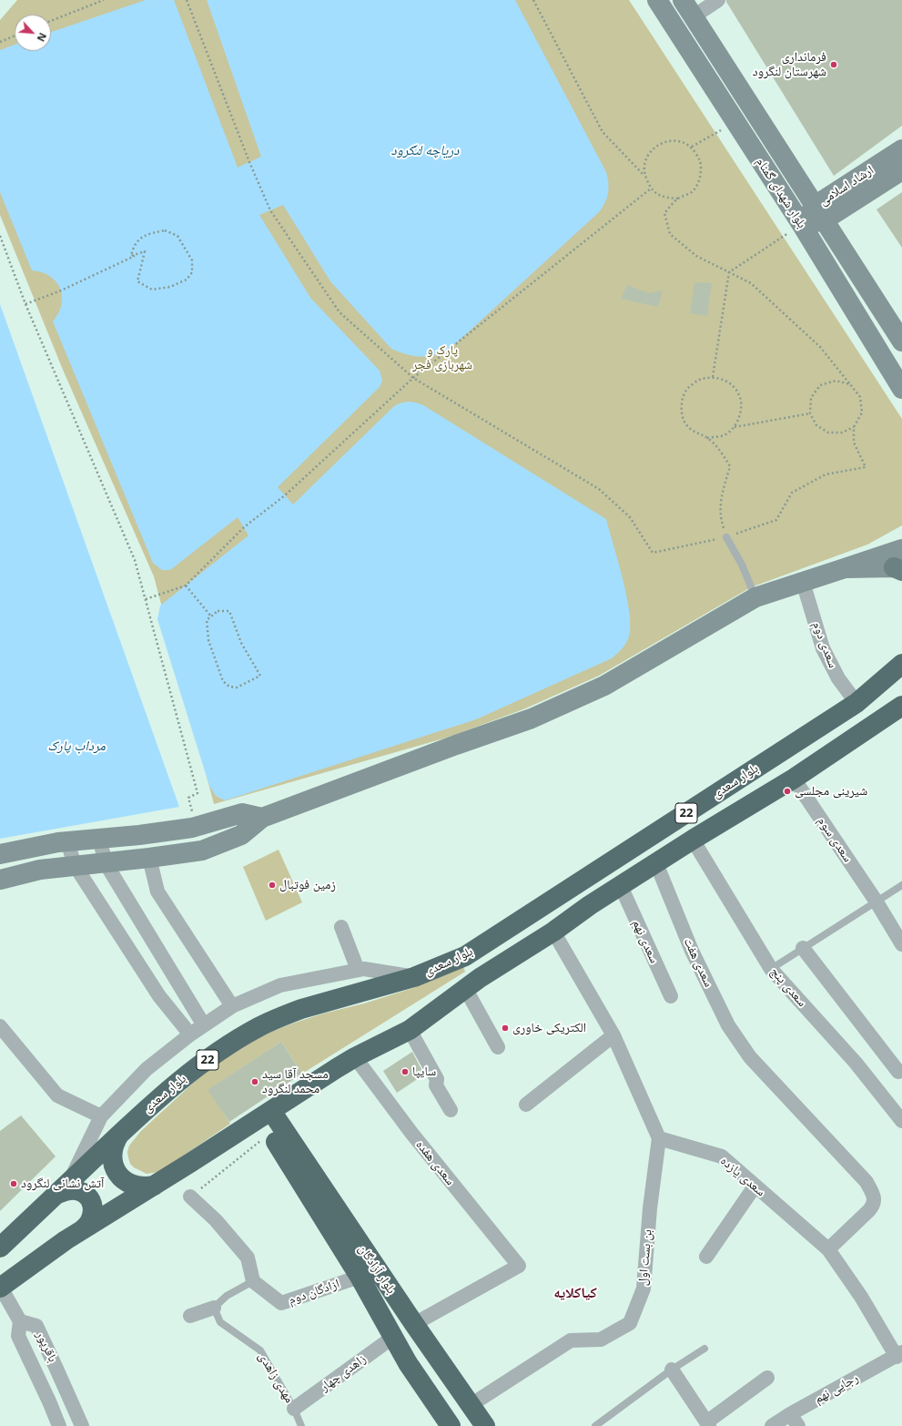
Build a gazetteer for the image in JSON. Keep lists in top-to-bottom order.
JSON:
{
  "streets": {
    "highway": ["بلوار سعدی", "22", "بلوار آزادگان"],
    "street": [
      "ارشاد اسلامی",
      "بلوار شهدای گمنام",
      "سعدی دوم",
      "سعدی سوم",
      "سعدی نهم",
      "سعدی هفت",
      "سعدی پنج",
      "سعدی هفده",
      "سعدی یازده",
      "بن بست اول",
      "ازادگان دوم",
      "باقرپور",
      "زاهدی چهار",
      "رجایی نهم"
    ],
    "lane": ["مهدی زاهدی"]
  },
  "crossings": [
    ["ارشاد اسلامی", "بلوار شهدای گمنام"],
    ["سعدی دوم", "بلوار سعدی"],
    ["بلوار سعدی", "سعدی سوم"],
    ["بلوار سعدی", "سعدی نهم"],
    ["بلوار سعدی", "سعدی هفت"],
    ["بلوار سعدی", "سعدی پنج"],
    ["بلوار سعدی", "سعدی هفده"],
    ["بلوار سعدی", "بلوار آزادگان"],
    ["سعدی هفت", "سعدی یازده"],
    ["سعدی هفده", "بلوار آزادگان"],
    ["سعدی یازده", "بن بست اول"],
    ["سعدی یازده", "رجایی نهم"],
    ["بن بست اول", "بلوار آزادگان"],
    ["بلوار آزادگان", "ازادگان دوم"],
    ["بلوار آزادگان", "زاهدی چهار"],
    ["زاهدی چهار", "مهدی زاهدی"]
  ],
  "districts": ["کیاکلایه"],
  "water": ["دریاچه لنگرود", "مرداب پارک"],
  "parks": ["پارک و شهربازی فجر"],
  "places": [
    "فرمانداری شهرستان لنگرود",
    "شیرینی مجلسی",
    "زمین فوتبال",
    "الکتریکی خاوری",
    "سایپا",
    "مسجد آقا سید محمد لنگرود",
    "آتش نشانی لنگرود"
  ],
  "north": "bottom right"
}
